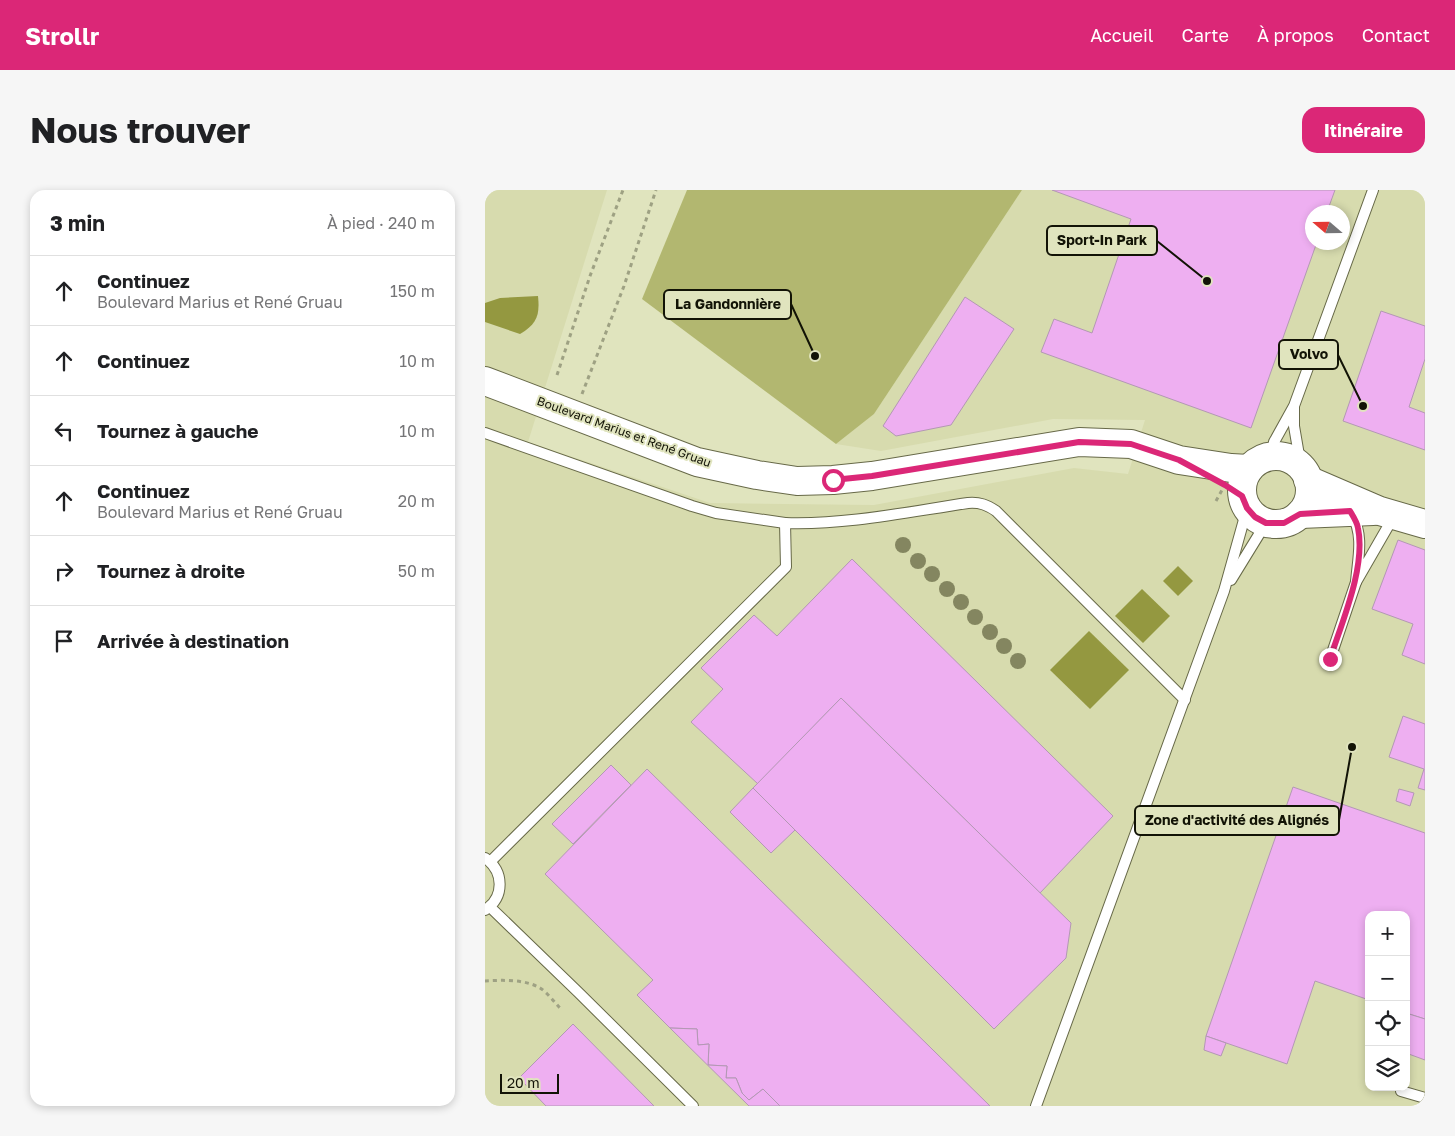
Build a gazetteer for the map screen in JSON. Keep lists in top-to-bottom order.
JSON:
{
  "streets": {
    "main road": ["Boulevard Marius et René Gruau"]
  },
  "places": [
    "Sport-In Park",
    "La Gandonnière",
    "Volvo",
    "Zone d'activité des Alignés"
  ],
  "scale_bar": "20 m",
  "north": "left",
  "page": {
    "header": "Strollr",
    "nav": [
      "Accueil",
      "Carte",
      "À propos",
      "Contact"
    ],
    "buttons": "Itinéraire",
    "title": "Nous trouver",
    "heading": ["3 min", "À pied · 240 m"],
    "list": [
      ["Continuez", "Boulevard Marius et René Gruau", "150 m"],
      ["Continuez", "10 m"],
      ["Tournez à gauche", "10 m"],
      ["Continuez", "Boulevard Marius et René Gruau", "20 m"],
      ["Tournez à droite", "50 m"],
      "Arrivée à destination"
    ],
    "map_buttons": ["+", "−"],
    "scale": "20 m"
  }
}
